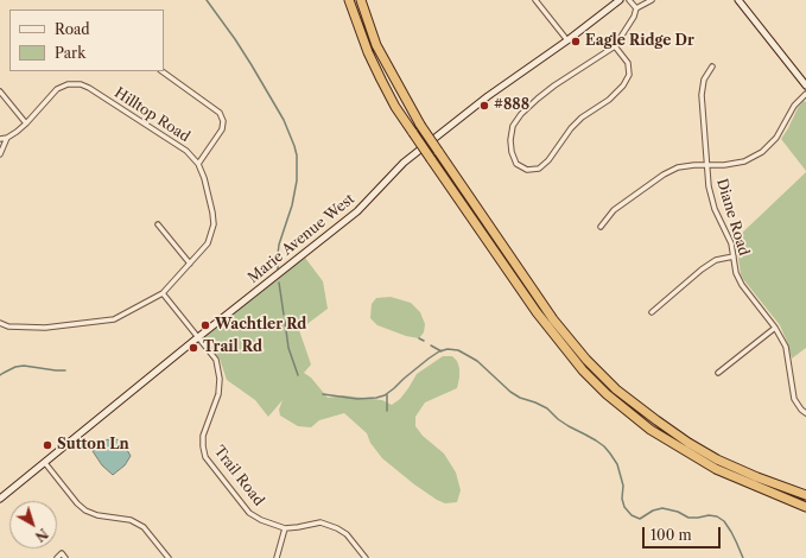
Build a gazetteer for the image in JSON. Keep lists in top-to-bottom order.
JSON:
{
  "streets": {
    "street": [
      "Hilltop Road",
      "Diane Road",
      "Marie Avenue West",
      "Trail Road"
    ]
  },
  "crossings": [
    ["Marie Avenue West", "Trail Road"]
  ],
  "places": [
    "Eagle Ridge Dr",
    "#888",
    "Wachtler Rd",
    "Trail Rd",
    "Sutton Ln"
  ],
  "legend": ["Road", "Park"],
  "scale_bar": "100 m",
  "north": "bottom right"
}
